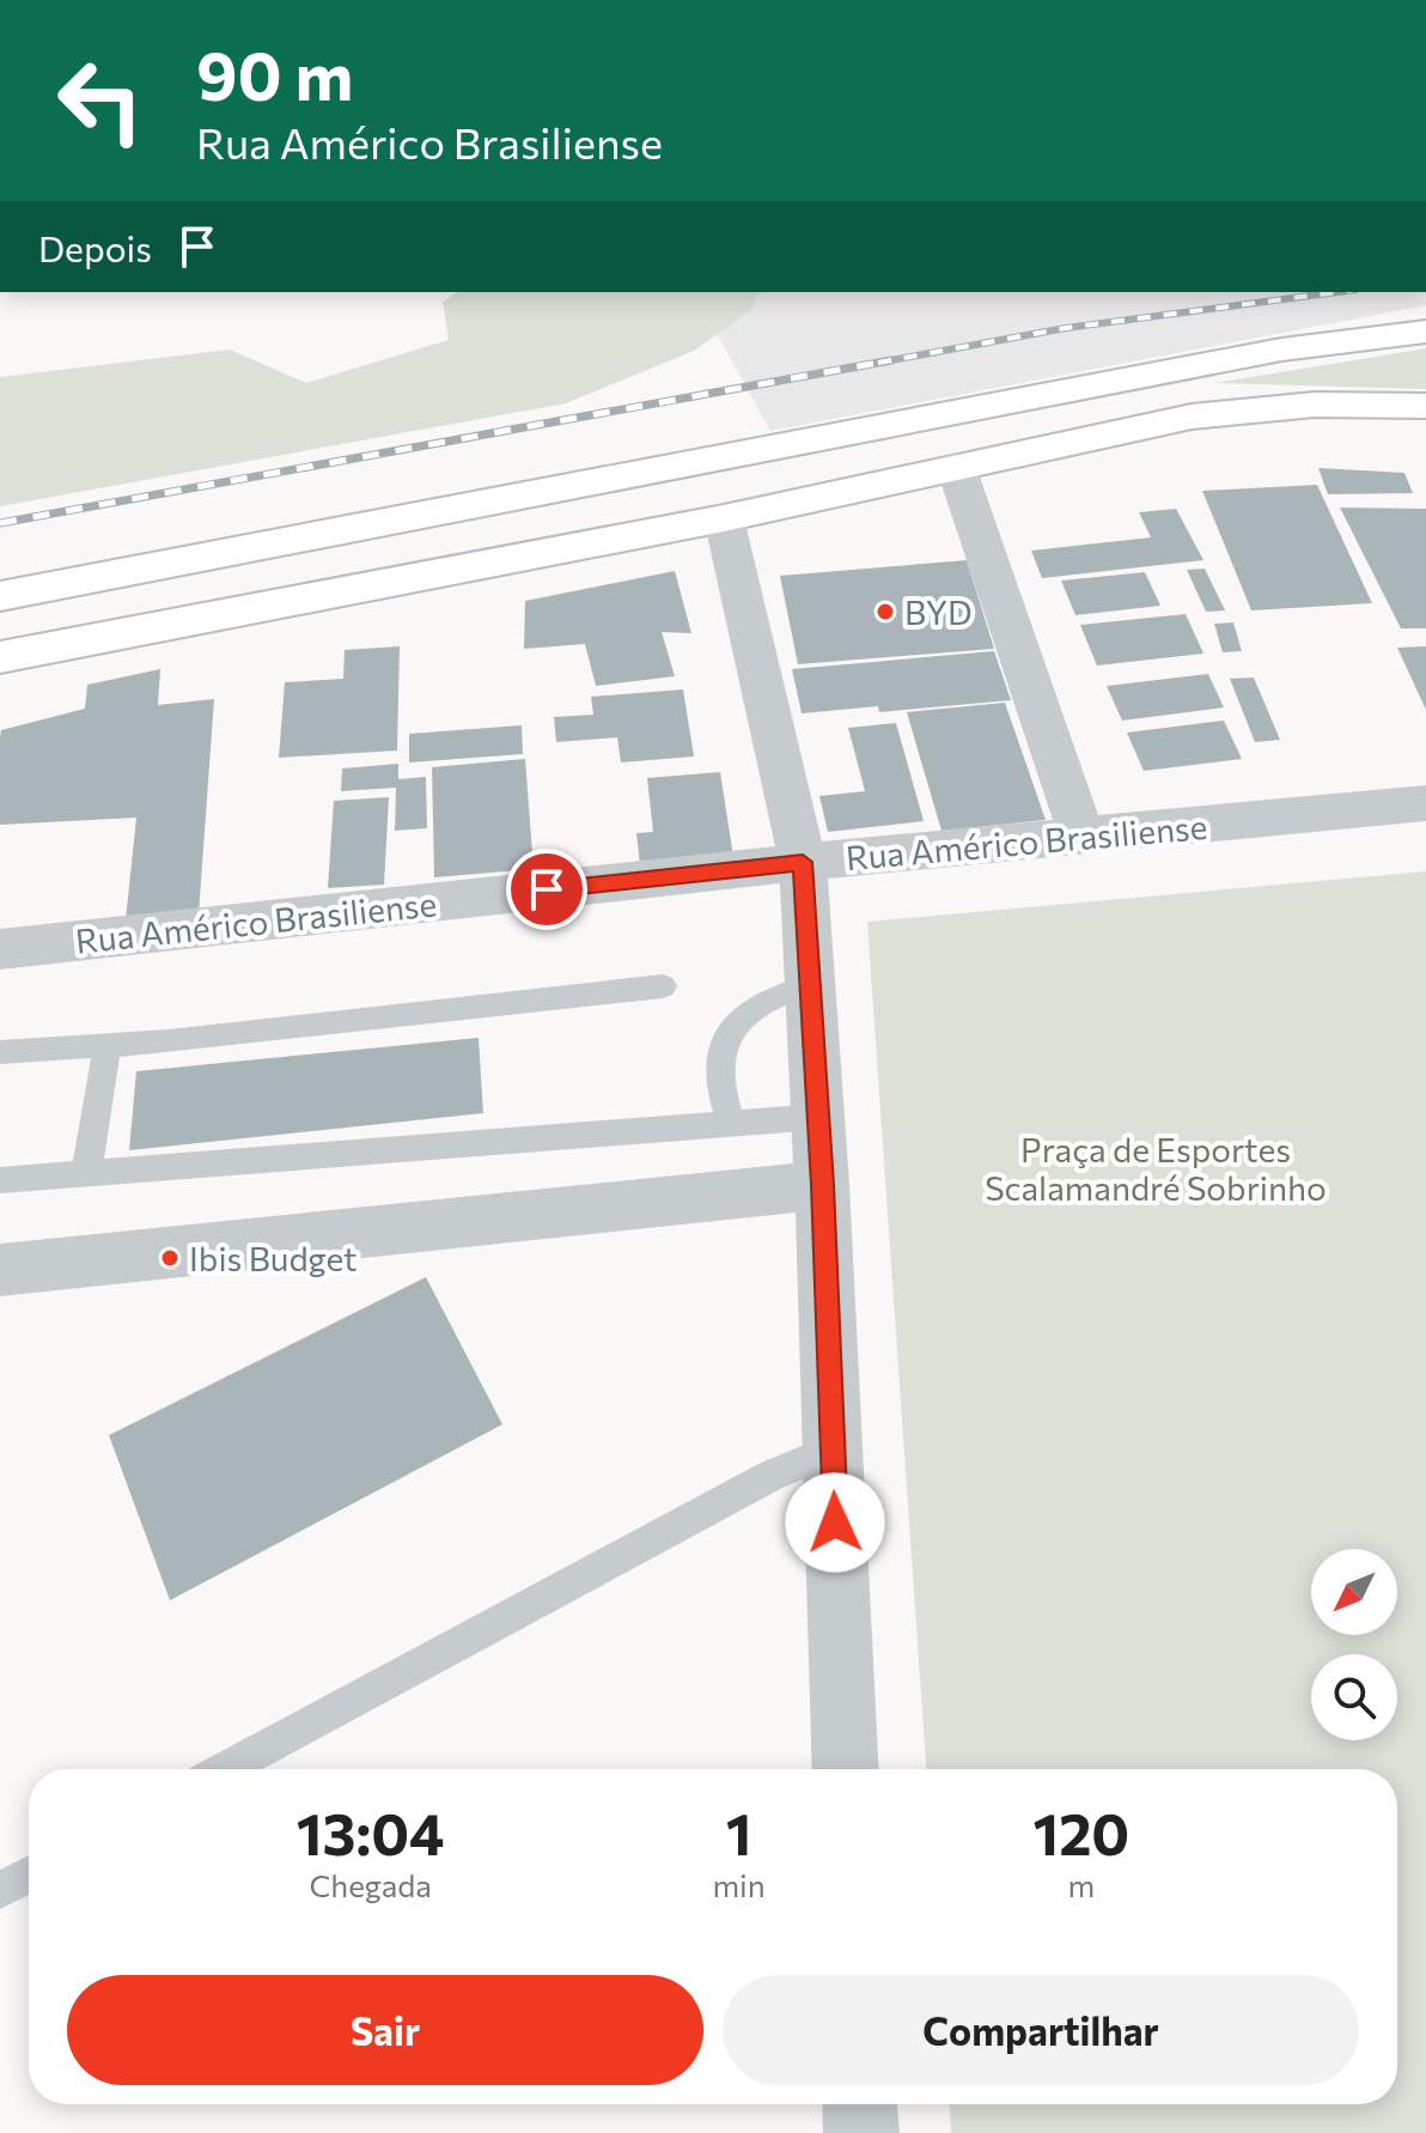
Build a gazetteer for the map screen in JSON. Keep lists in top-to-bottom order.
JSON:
{
  "streets": {
    "street": ["Rua Américo Brasiliense"]
  },
  "parks": ["Praça de Esportes Scalamandré Sobrinho"],
  "places": ["BYD", "Ibis Budget"],
  "north": "bottom left",
  "page": {
    "turn": ["90 m", "Rua Américo Brasiliense"],
    "then": "Depois",
    "eta": [
      "13:04",
      "Chegada",
      "1",
      "min",
      "120",
      "m"
    ],
    "buttons": ["Sair", "Compartilhar"]
  }
}
